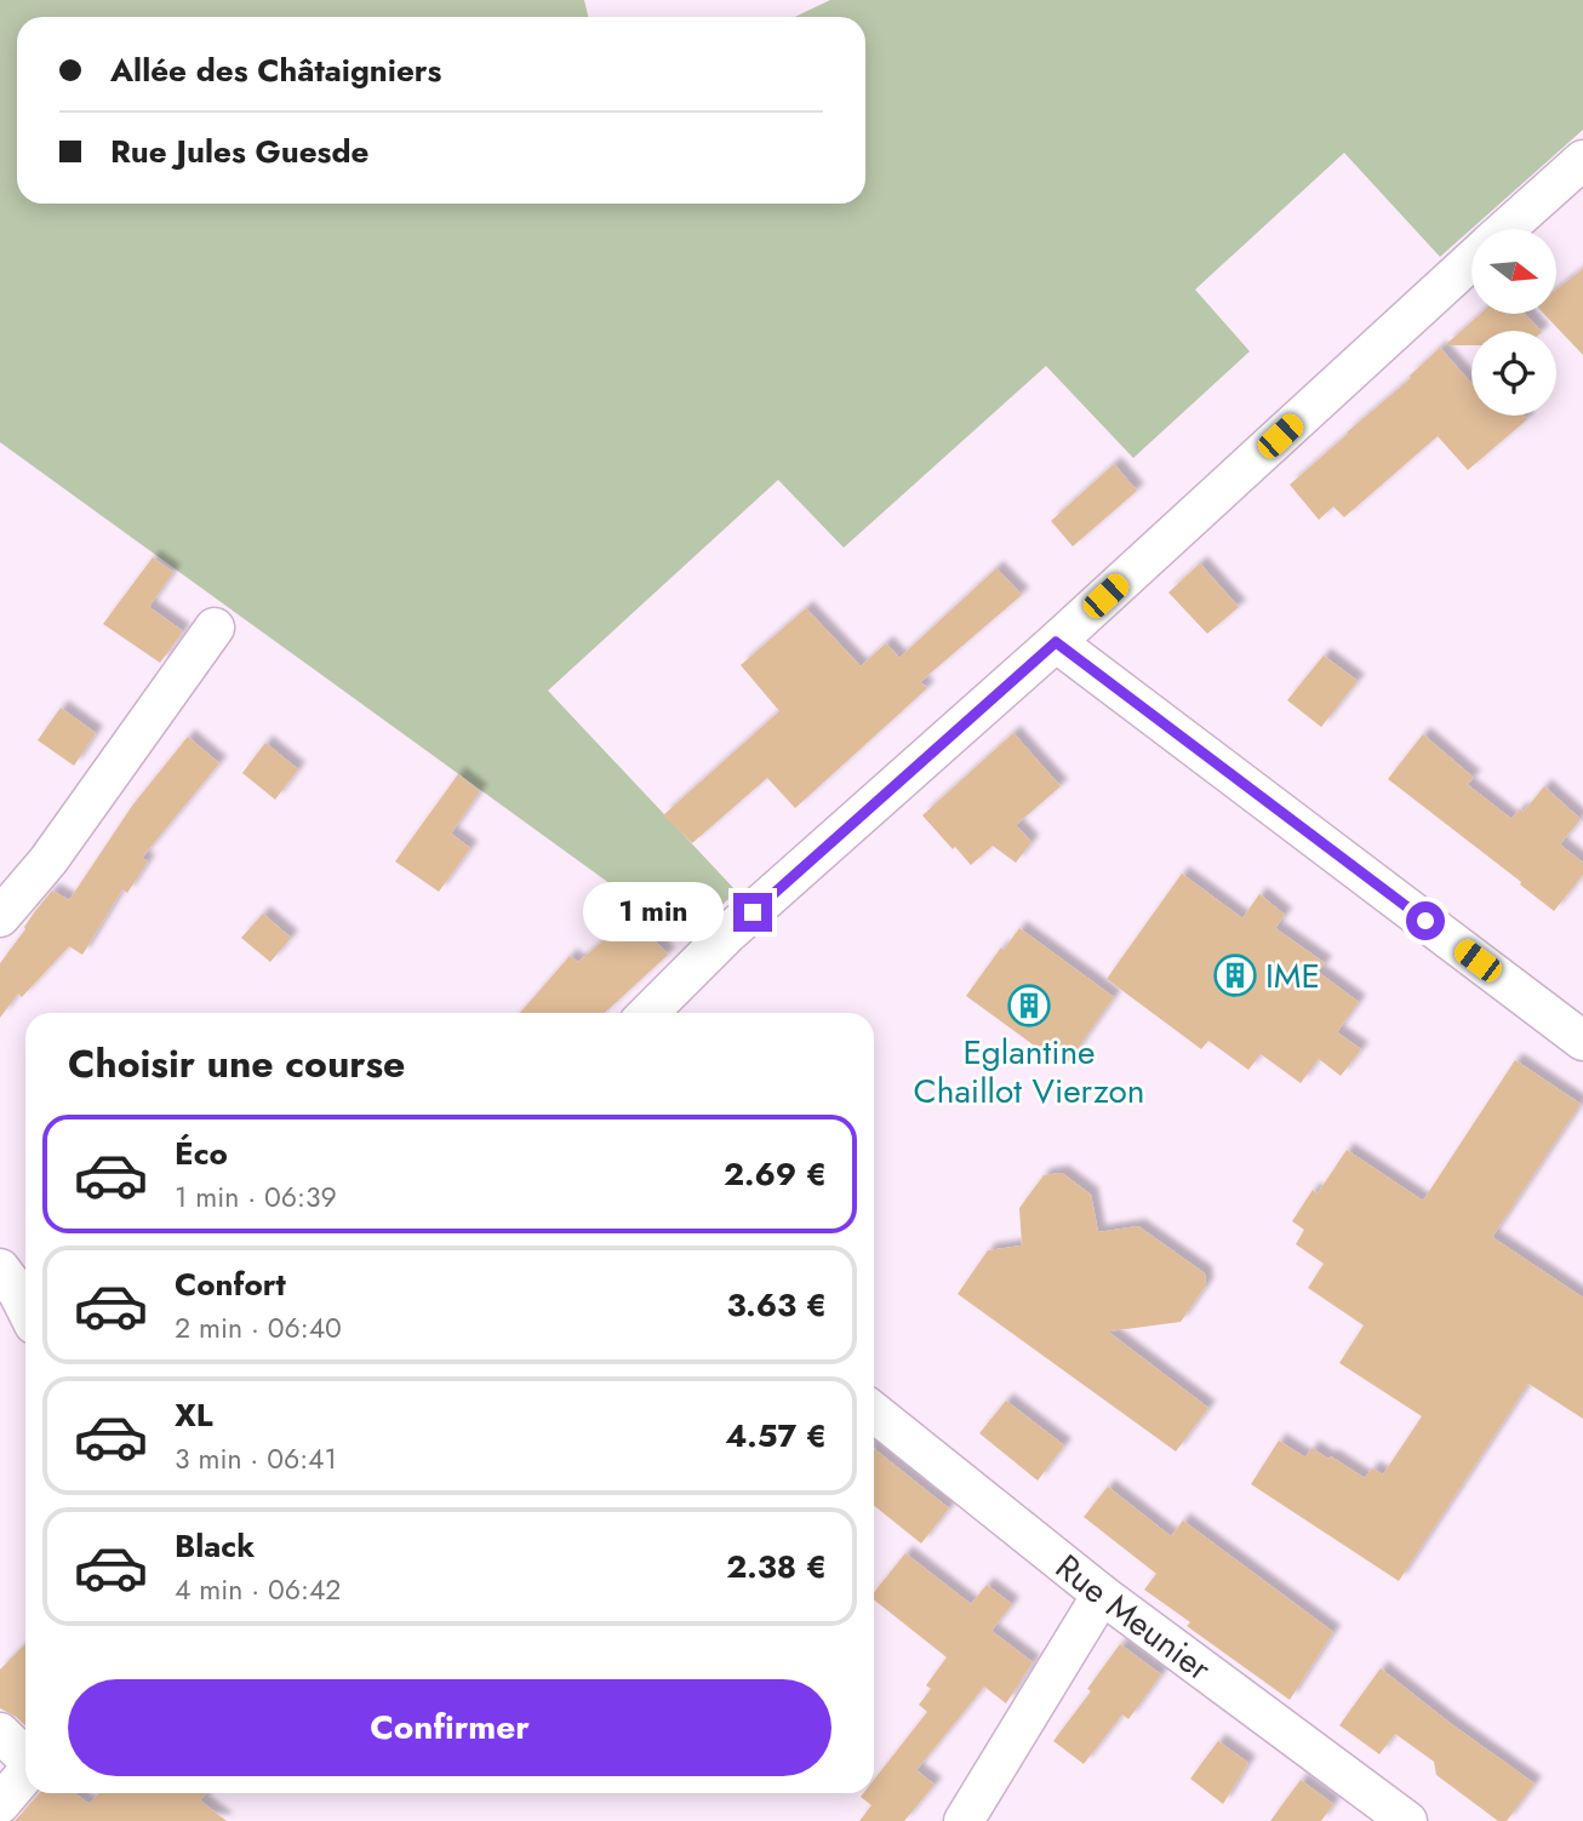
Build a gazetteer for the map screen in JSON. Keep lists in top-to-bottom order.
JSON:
{
  "streets": {
    "street": ["Rue Meunier"]
  },
  "places": {
    "building": ["IME", "Eglantine Chaillot Vierzon"]
  },
  "north": "right",
  "page": {
    "banner": ["Allée des Châtaigniers", "Rue Jules Guesde"],
    "bubble": "1 min",
    "heading": "Choisir une course",
    "list": [
      {
        "name": "Éco",
        "note": "1 min · 06:39",
        "value": "2.69 €"
      },
      {
        "name": "Confort",
        "note": "2 min · 06:40",
        "value": "3.63 €"
      },
      {
        "name": "XL",
        "note": "3 min · 06:41",
        "value": "4.57 €"
      },
      {
        "name": "Black",
        "note": "4 min · 06:42",
        "value": "2.38 €"
      }
    ],
    "buttons": "Confirmer"
  }
}
